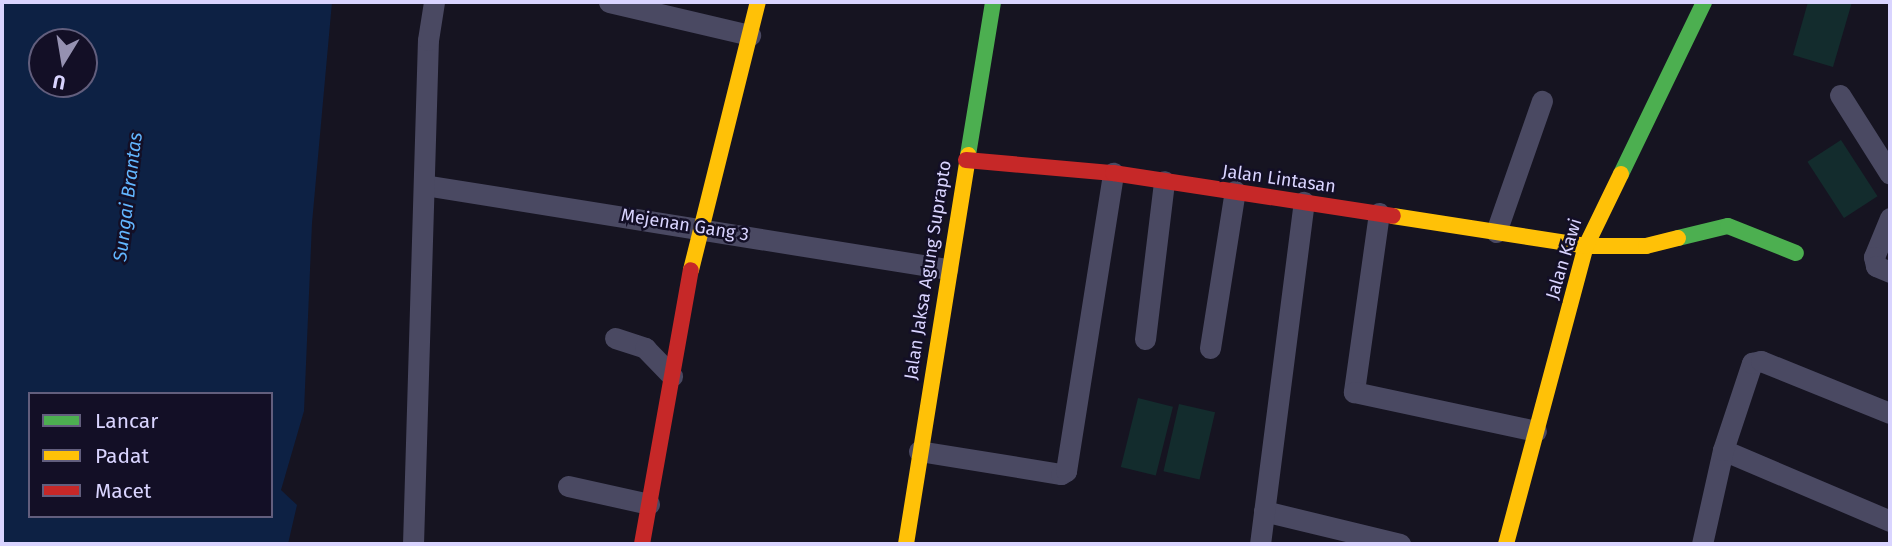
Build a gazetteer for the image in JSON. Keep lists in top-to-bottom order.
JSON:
{
  "streets": {
    "street": [
      "Jalan Lintasan",
      "Mejenan Gang 3",
      "Jalan Kawi",
      "Jalan Jaksa Agung Suprapto"
    ]
  },
  "crossings": [
    ["Jalan Lintasan", "Jalan Kawi"],
    ["Jalan Lintasan", "Jalan Jaksa Agung Suprapto"],
    ["Mejenan Gang 3", "Jalan Jaksa Agung Suprapto"]
  ],
  "water": ["Sungai Brantas"],
  "legend": ["Lancar", "Padat", "Macet"],
  "north": "bottom"
}
